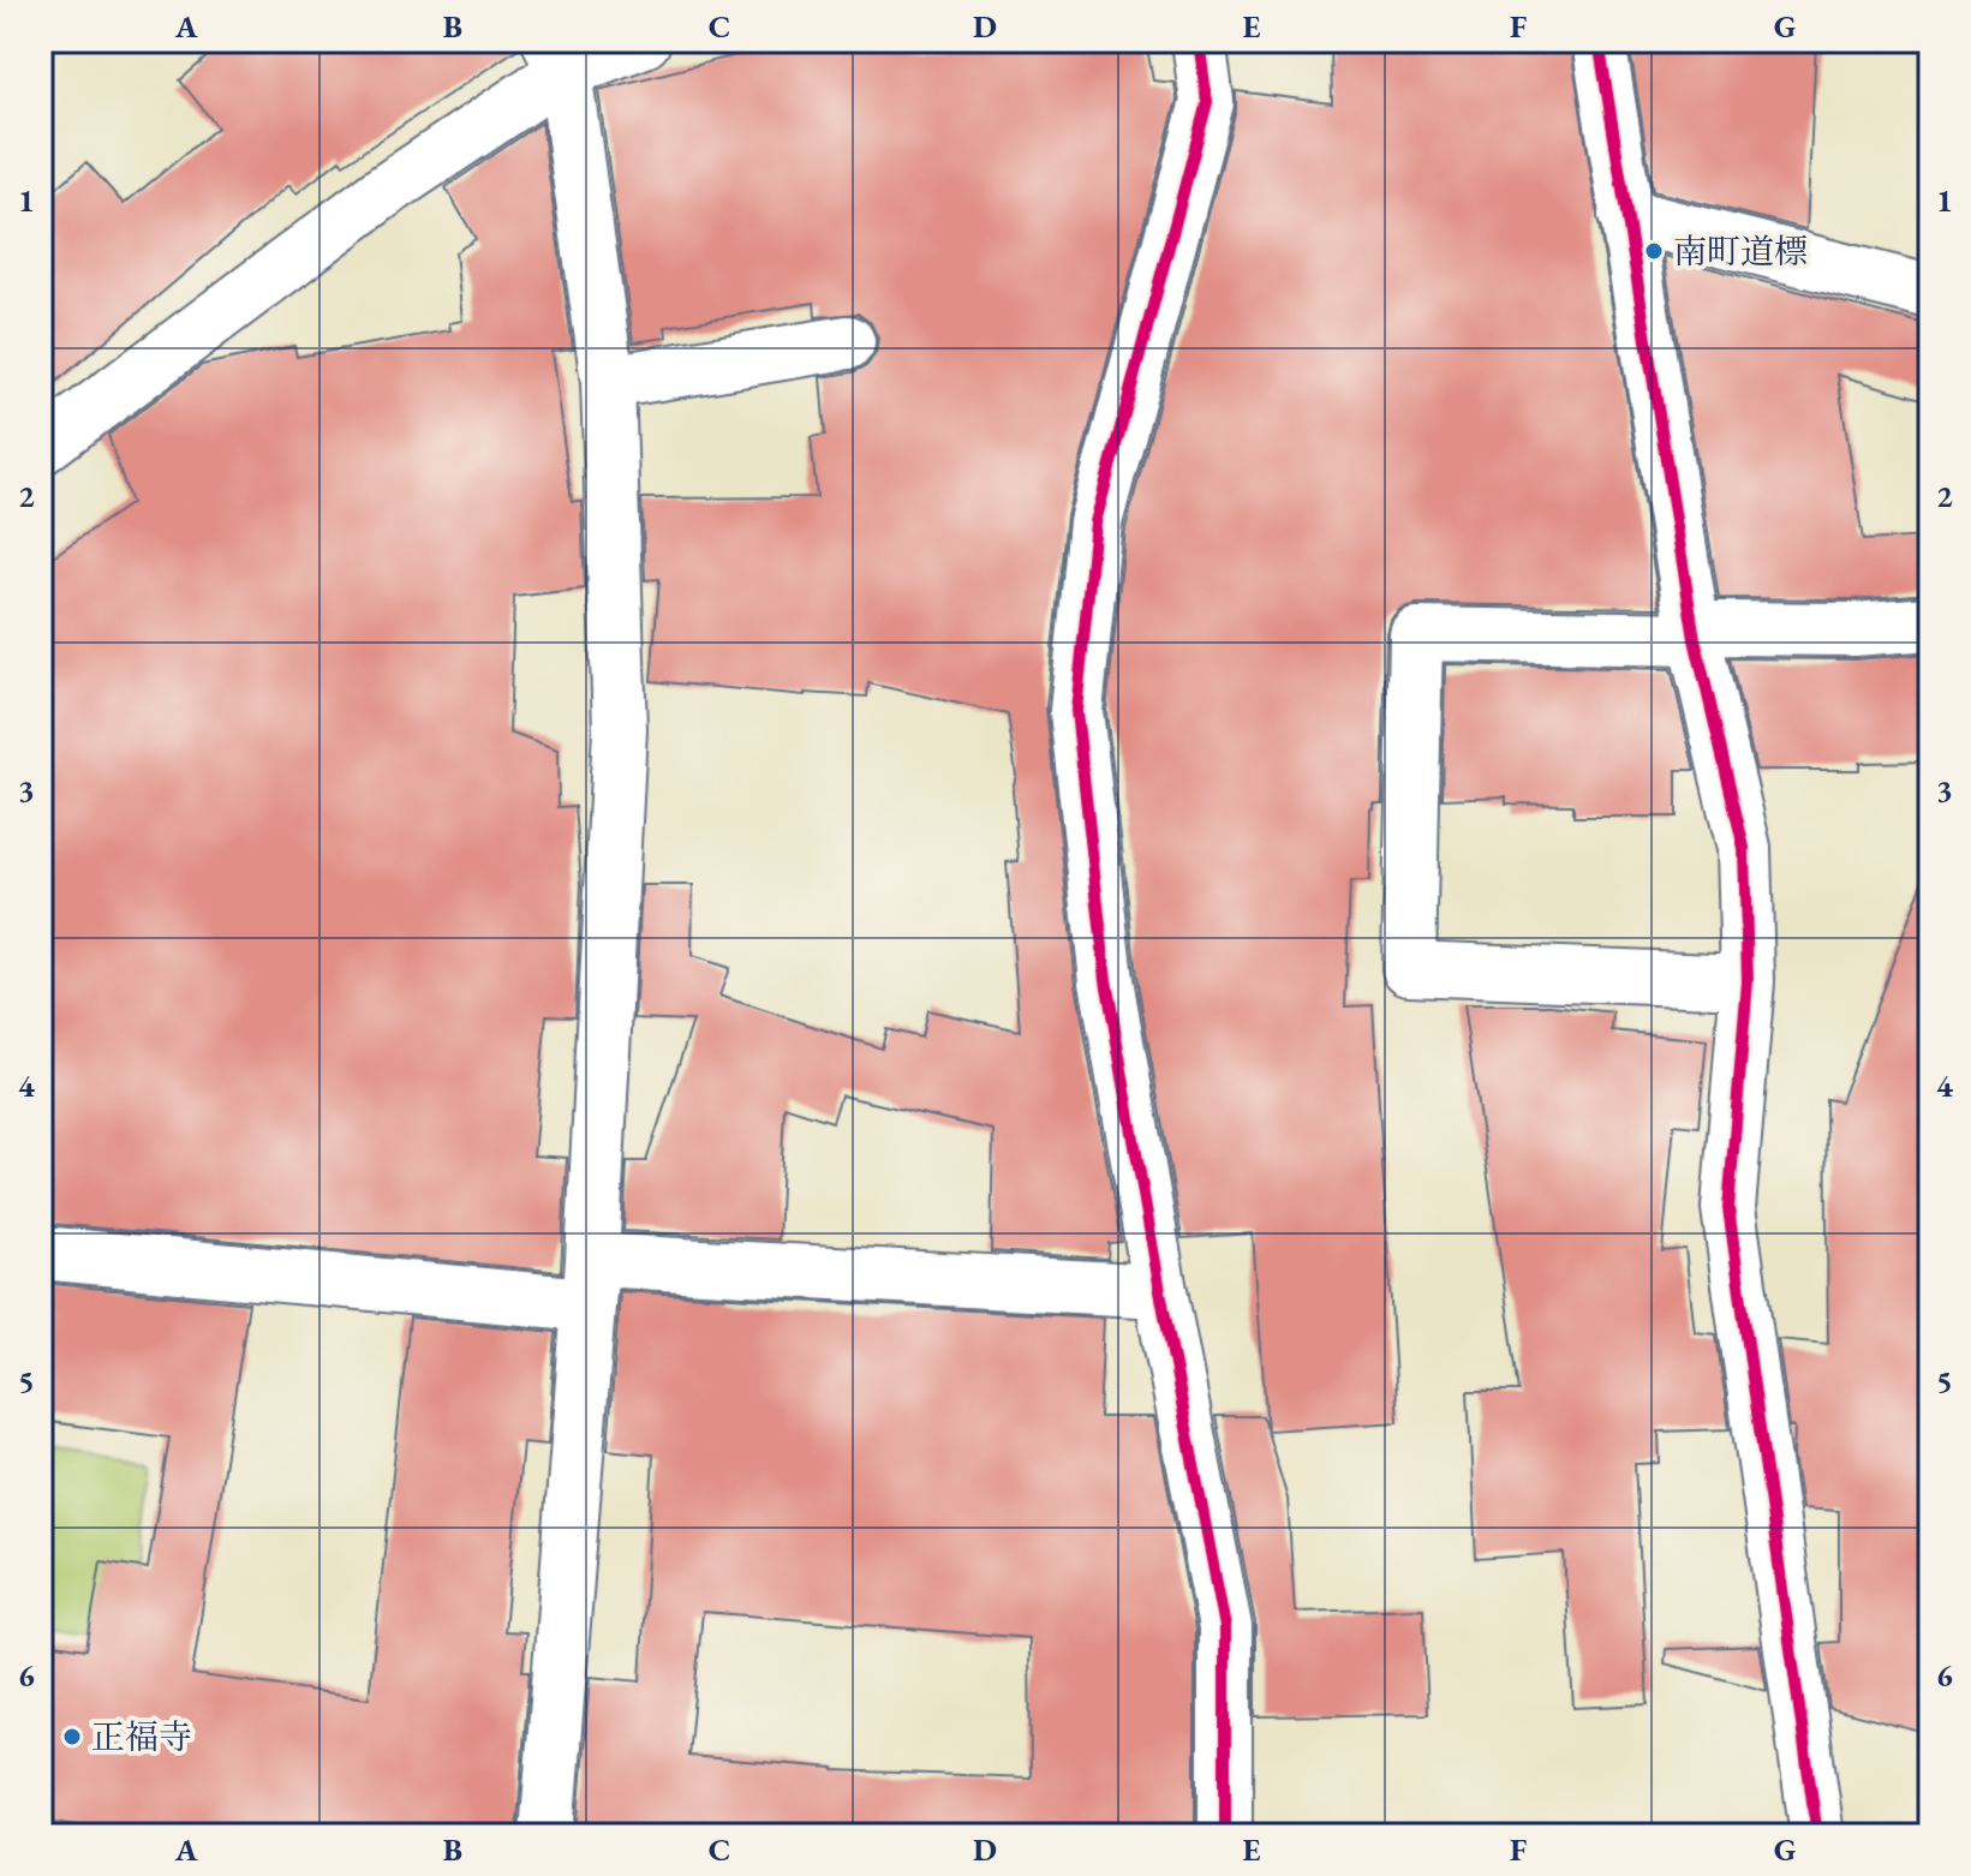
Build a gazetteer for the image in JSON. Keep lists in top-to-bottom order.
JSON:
{
  "places": ["南町道標", "正福寺"],
  "grid": {
    "columns": [
      "A",
      "B",
      "C",
      "D",
      "E",
      "F",
      "G"
    ],
    "rows": [
      "1",
      "2",
      "3",
      "4",
      "5",
      "6"
    ]
  }
}
